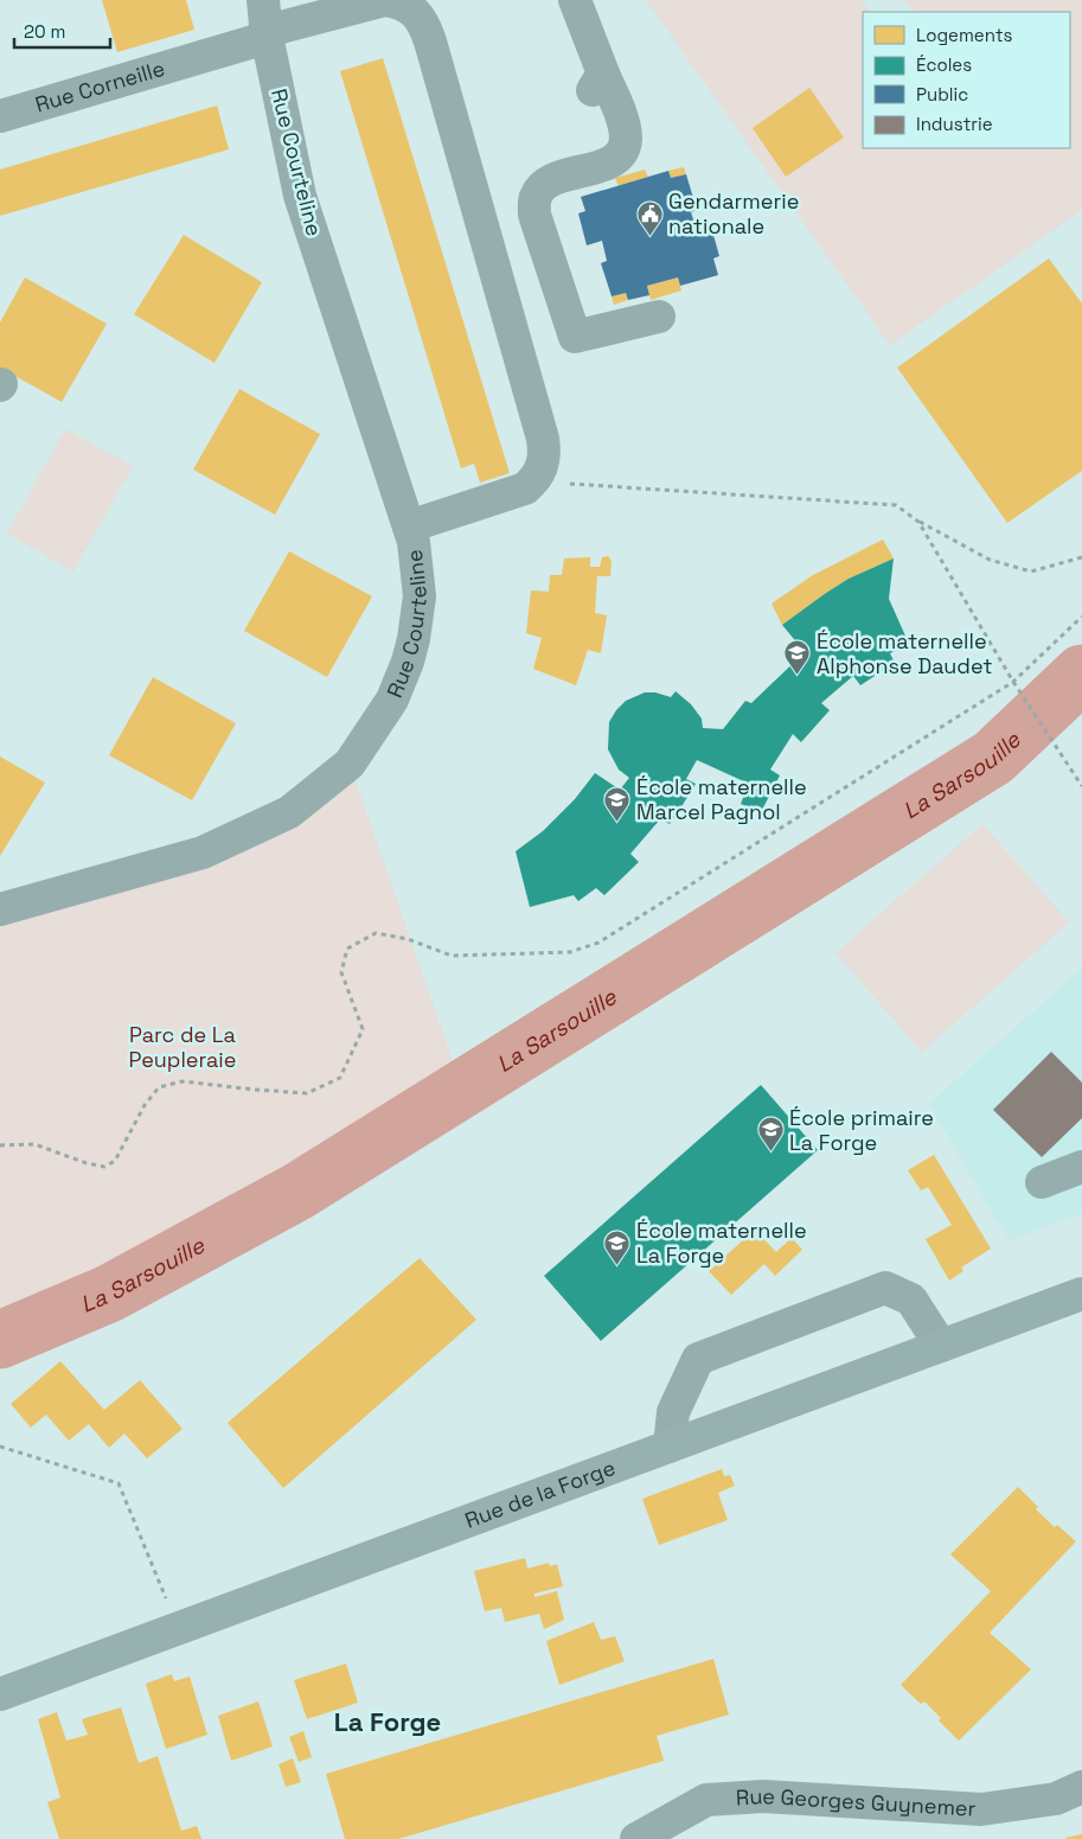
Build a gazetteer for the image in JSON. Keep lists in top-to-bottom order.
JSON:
{
  "streets": {
    "main road": ["Rue de la Forge"],
    "street": ["Rue Corneille", "Rue Courteline", "Rue Georges Guynemer"]
  },
  "crossings": [
    ["Rue Corneille", "Rue Courteline"]
  ],
  "districts": ["La Forge"],
  "water": ["La Sarsouille"],
  "parks": ["Parc de La Peupleraie"],
  "places": {
    "public building": ["Gendarmerie nationale"],
    "school or university": [
      "École maternelle Alphonse Daudet",
      "École maternelle Marcel Pagnol",
      "École primaire La Forge",
      "École maternelle La Forge"
    ]
  },
  "legend": [
    "Logements",
    "Écoles",
    "Public",
    "Industrie"
  ],
  "scale_bar": "20 m"
}
